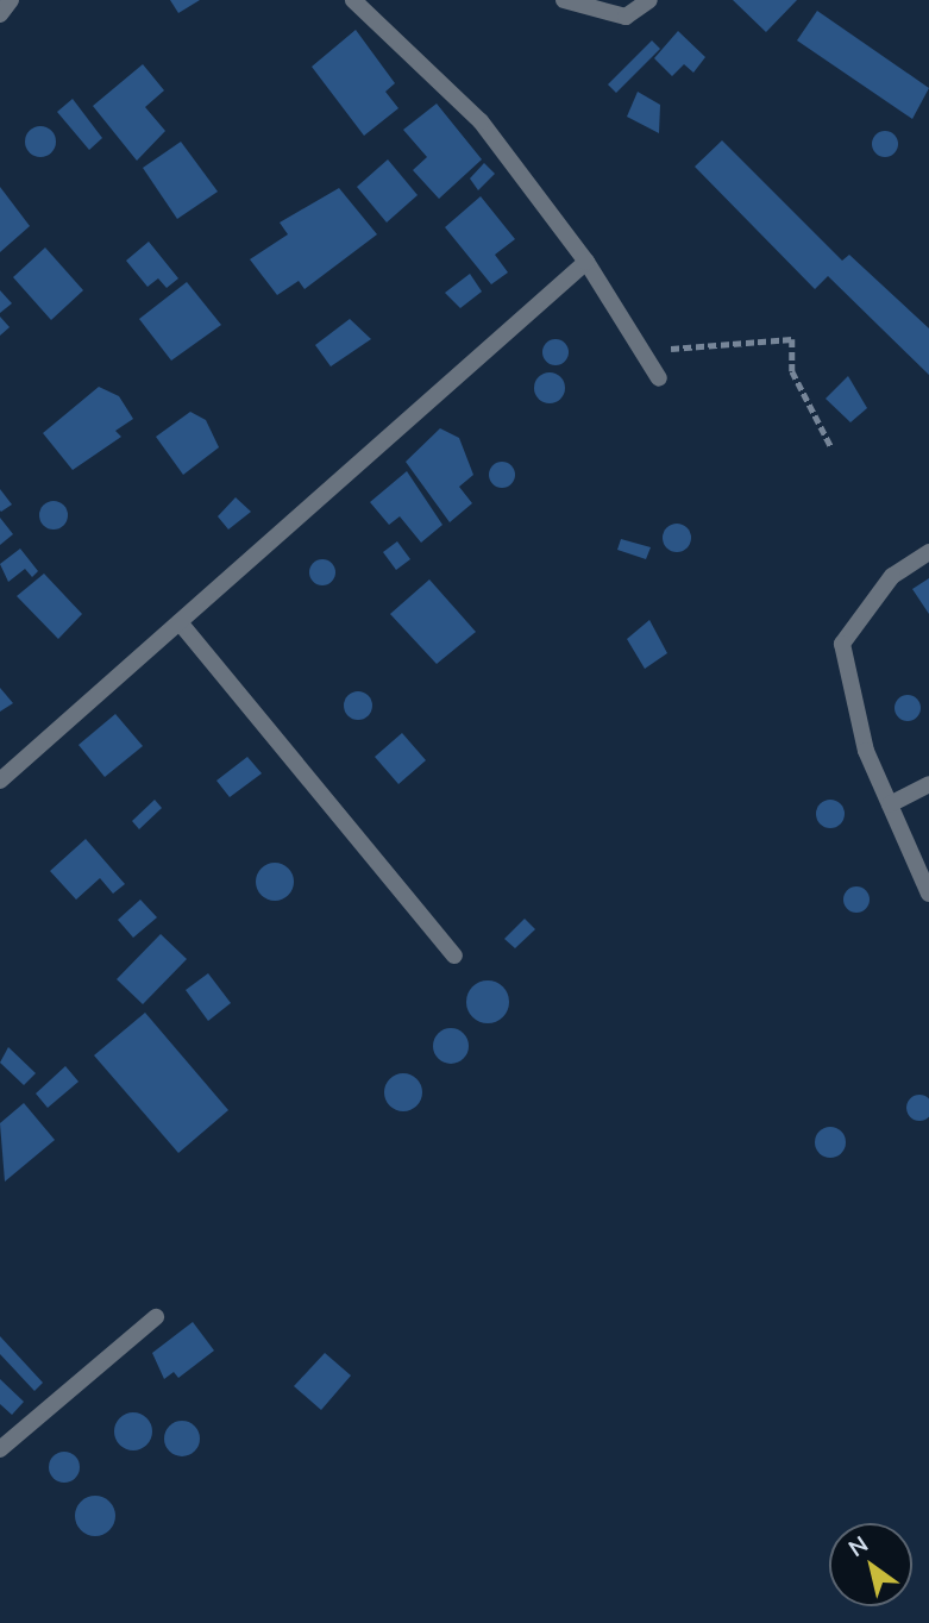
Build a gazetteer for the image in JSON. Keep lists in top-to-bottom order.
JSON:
{
  "north": "top left"
}
